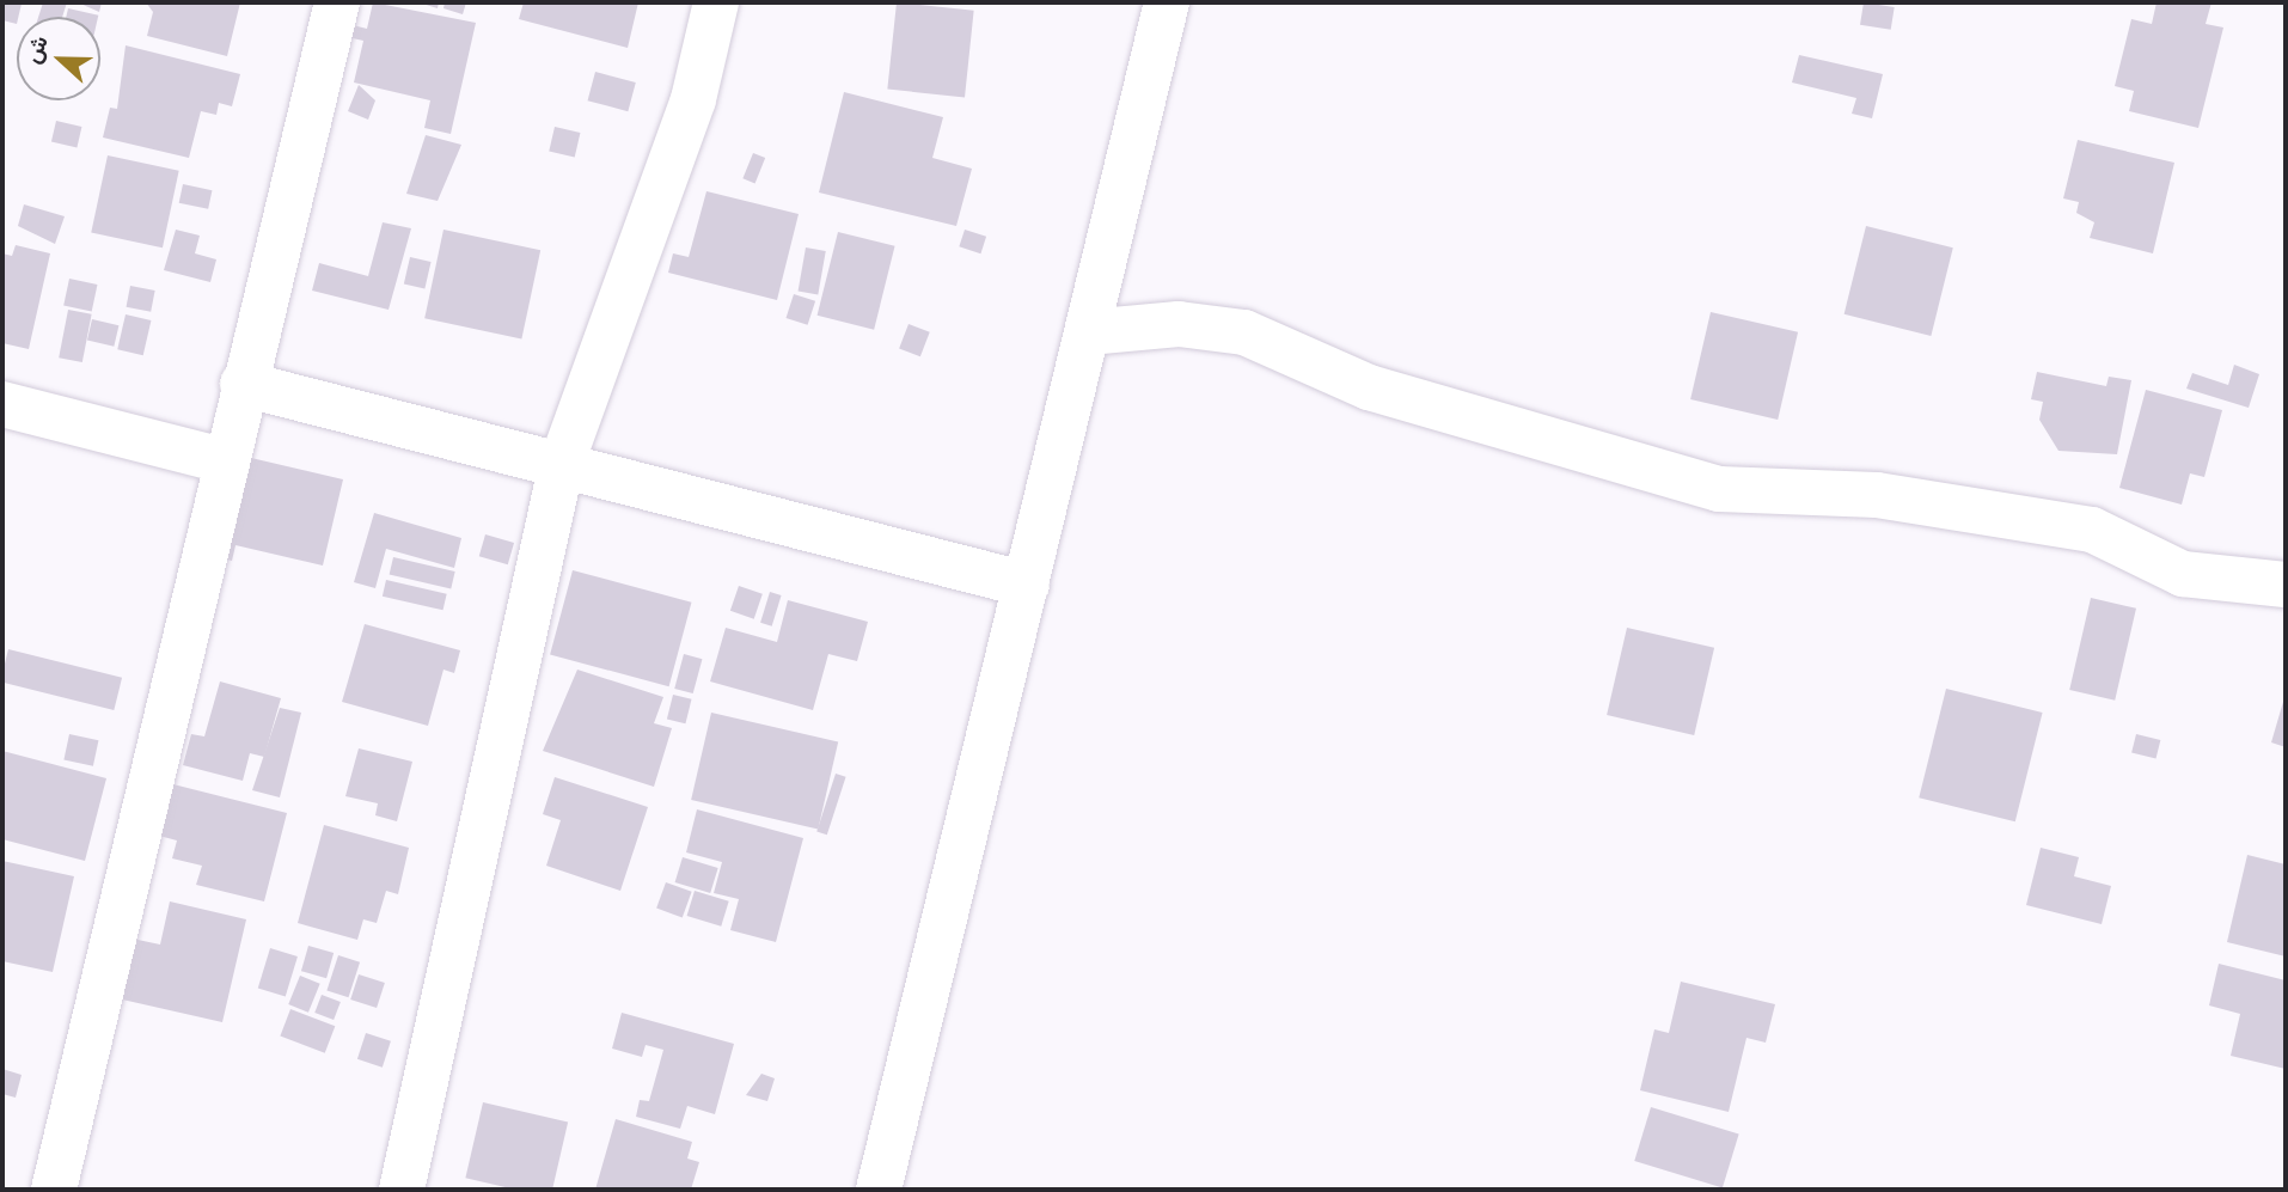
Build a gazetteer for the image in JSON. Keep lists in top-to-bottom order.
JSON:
{
  "north": "left"
}
